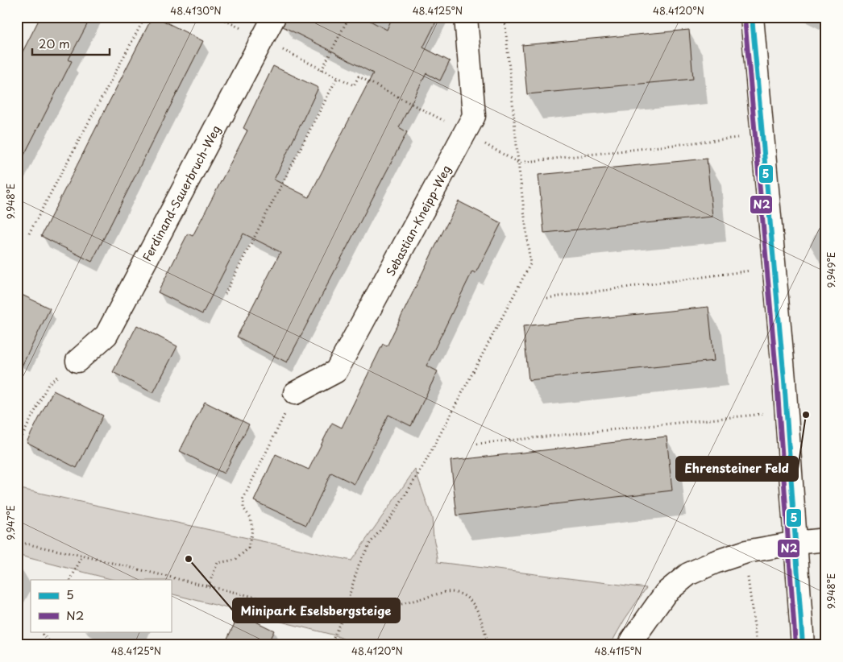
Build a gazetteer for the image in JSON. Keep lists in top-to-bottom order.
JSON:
{
  "streets": {
    "street": ["Ferdinand-Sauerbruch-Weg", "Sebastian-Kneipp-Weg"]
  },
  "places": ["Ehrensteiner Feld", "Minipark Eselsbergsteige"],
  "lines": ["transit line 5", "transit line N2"],
  "legend": ["5", "N2"],
  "scale_bar": "20 m",
  "coordinates": [
    "48.4130°N",
    "48.4125°N",
    "48.4120°N",
    "9.948°E",
    "9.949°E",
    "9.947°E",
    "48.4115°N"
  ]
}
